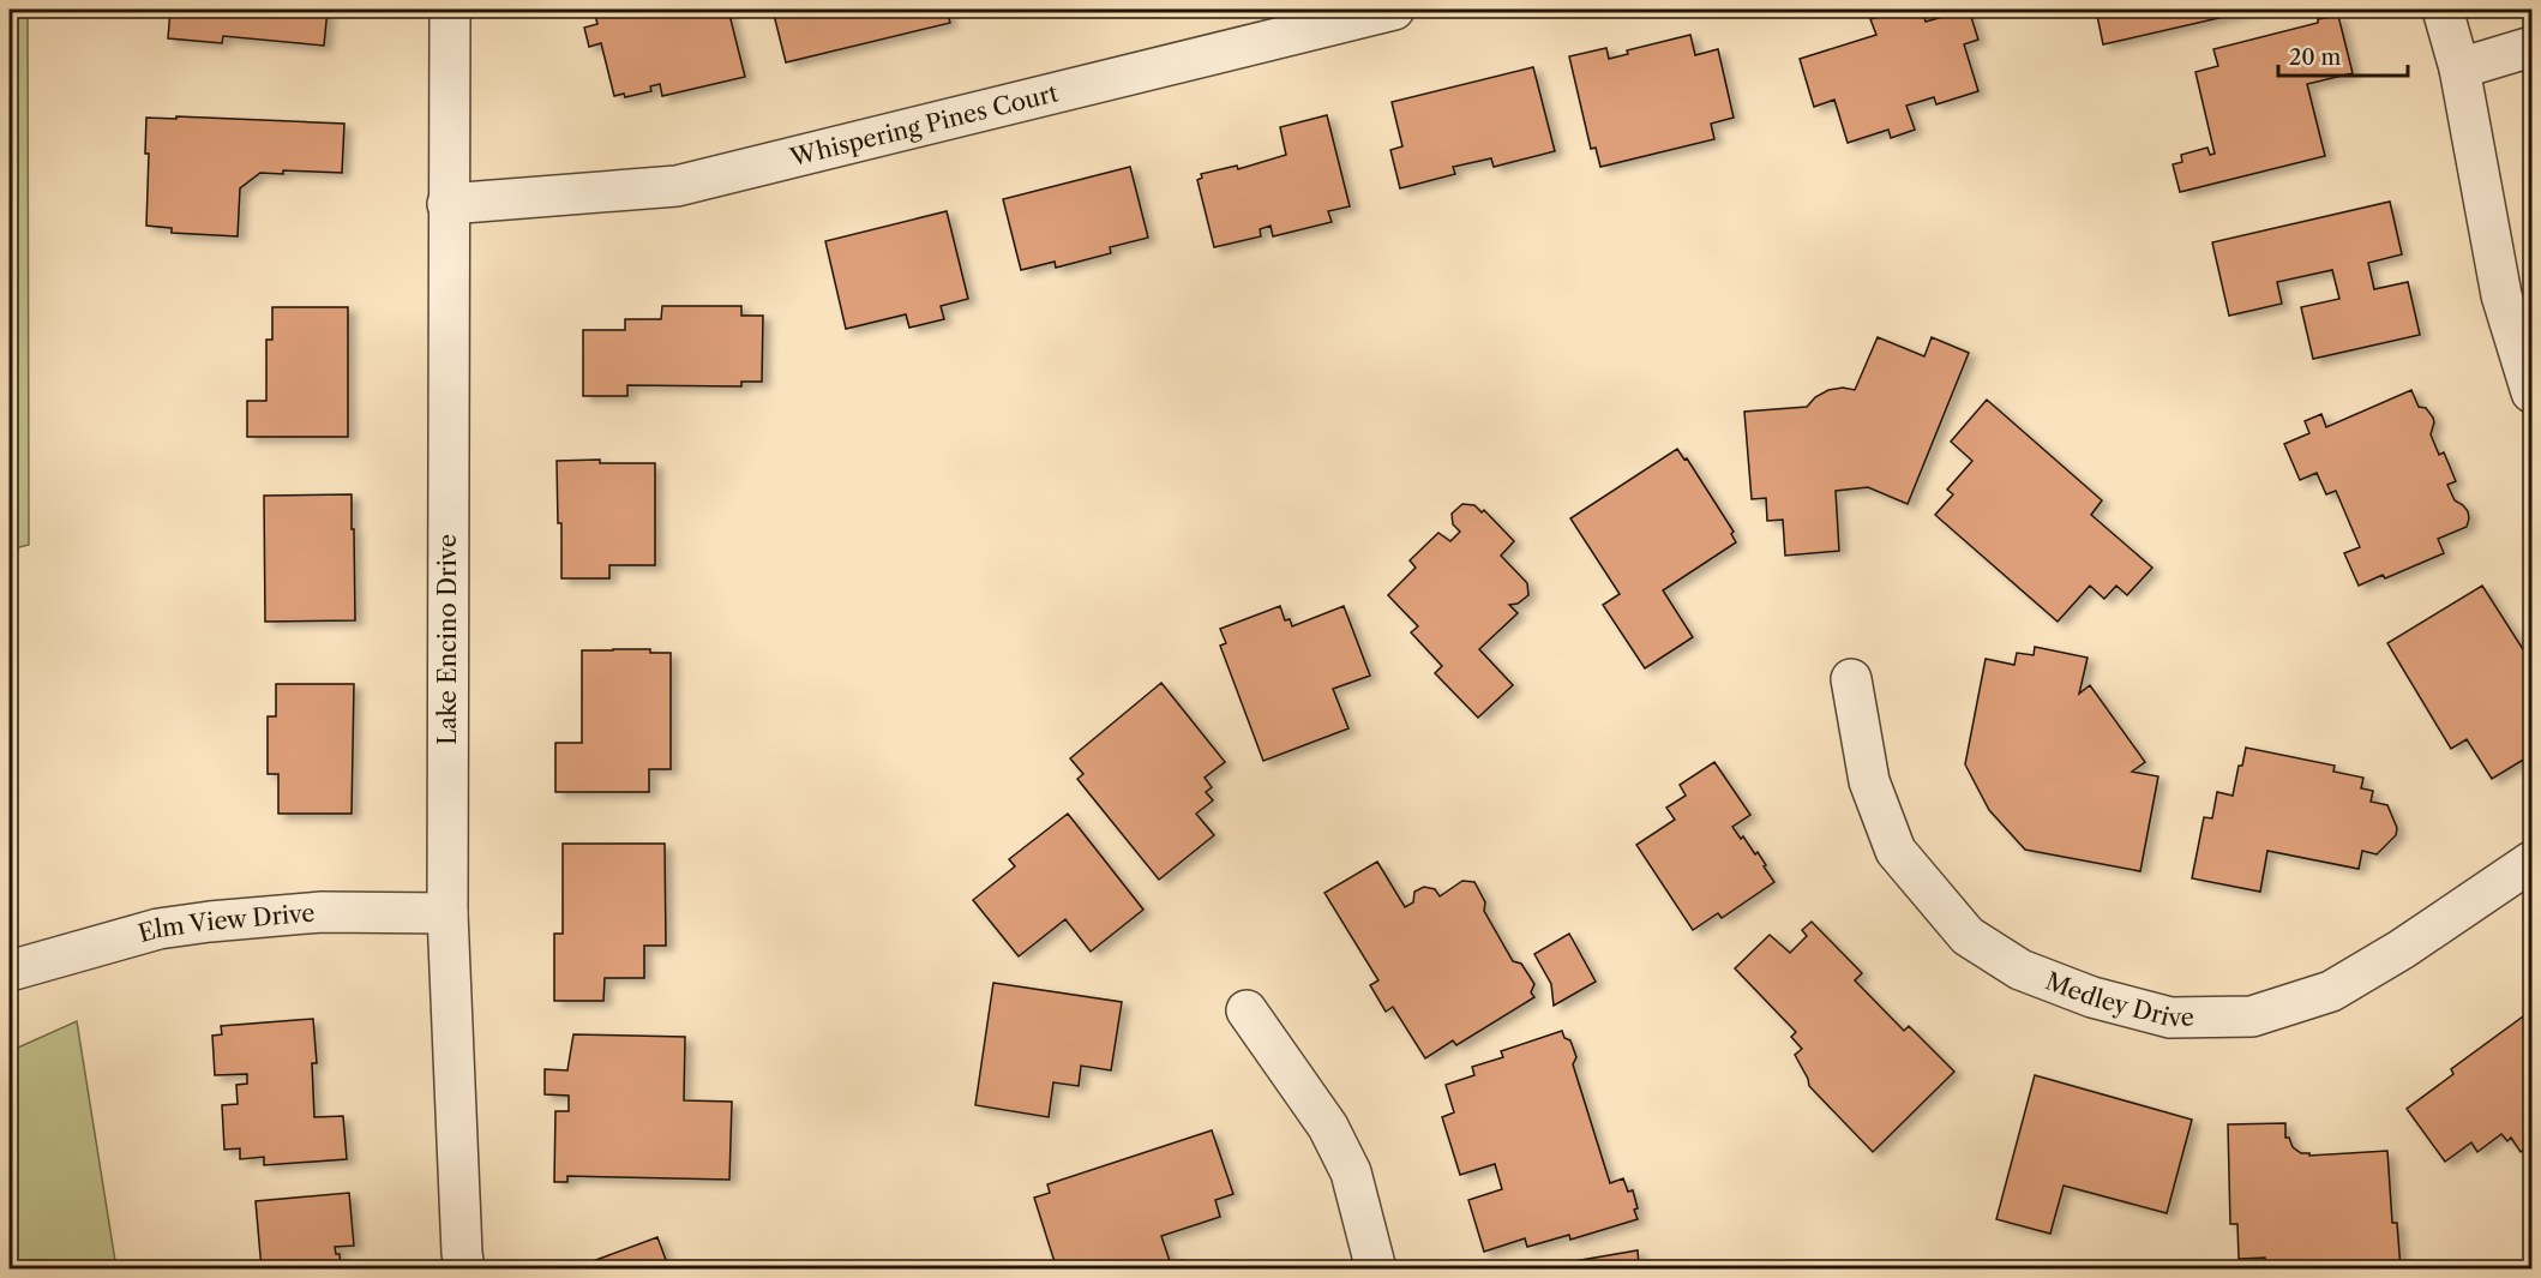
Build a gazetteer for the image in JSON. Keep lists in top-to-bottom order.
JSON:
{
  "streets": {
    "street": [
      "Whispering Pines Court",
      "Lake Encino Drive",
      "Elm View Drive",
      "Medley Drive"
    ]
  },
  "crossings": [
    ["Whispering Pines Court", "Lake Encino Drive"],
    ["Lake Encino Drive", "Elm View Drive"]
  ],
  "scale_bar": "20 m"
}
